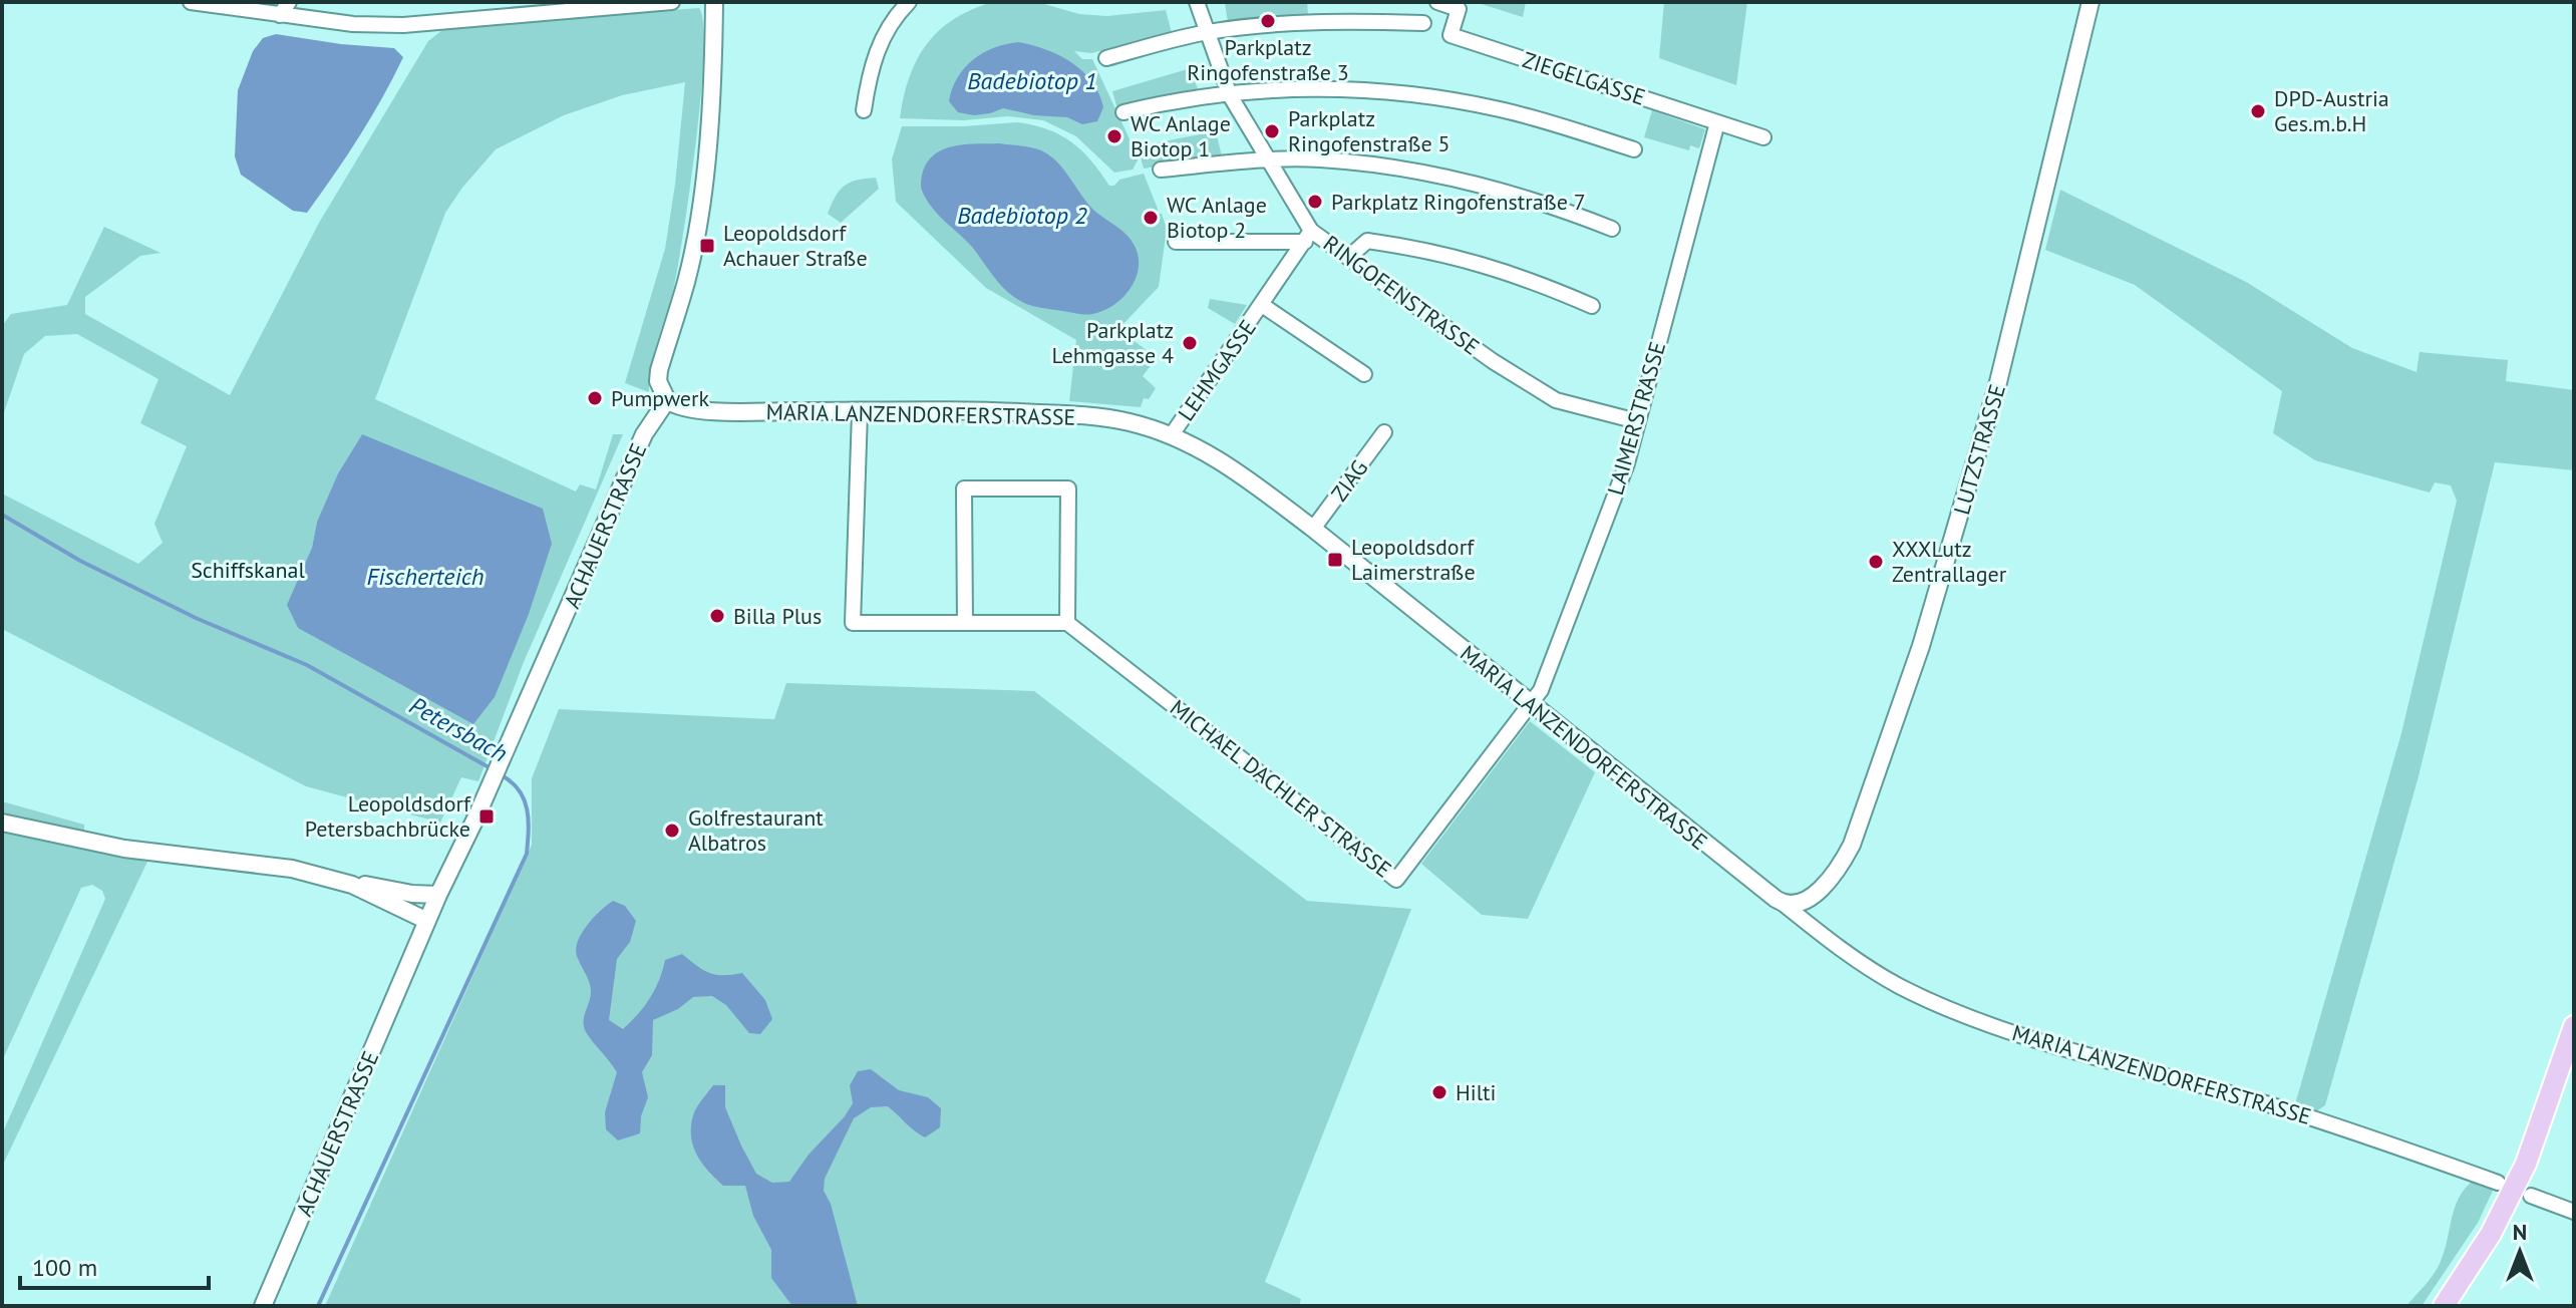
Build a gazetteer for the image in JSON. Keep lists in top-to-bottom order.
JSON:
{
  "streets": {
    "street": [
      "ZIEGELGASSE",
      "RINGOFENSTRASSE",
      "LEHMGASSE",
      "MARIA LANZENDORFERSTRASSE",
      "LAIMERSTRASSE",
      "LUTZSTRASSE",
      "ZIAG",
      "ACHAUERSTRASSE",
      "MICHAEL DACHLER STRASSE"
    ]
  },
  "crossings": [
    ["ZIEGELGASSE", "LAIMERSTRASSE"],
    ["RINGOFENSTRASSE", "LEHMGASSE"],
    ["RINGOFENSTRASSE", "LAIMERSTRASSE"],
    ["LEHMGASSE", "MARIA LANZENDORFERSTRASSE"],
    ["MARIA LANZENDORFERSTRASSE", "LAIMERSTRASSE"],
    ["MARIA LANZENDORFERSTRASSE", "LUTZSTRASSE"],
    ["MARIA LANZENDORFERSTRASSE", "ZIAG"],
    ["MARIA LANZENDORFERSTRASSE", "ACHAUERSTRASSE"],
    ["MARIA LANZENDORFERSTRASSE", "MICHAEL DACHLER STRASSE"],
    ["LAIMERSTRASSE", "MICHAEL DACHLER STRASSE"]
  ],
  "water": [
    "Badebiotop 1",
    "Badebiotop 2",
    "Fischerteich",
    "Petersbach"
  ],
  "parks": ["Schiffskanal"],
  "places": {
    "other": [
      "Parkplatz Ringofenstraße 3",
      "DPD-Austria Ges.m.b.H",
      "Parkplatz Ringofenstraße 5",
      "WC Anlage Biotop 1",
      "Parkplatz Ringofenstraße 7",
      "WC Anlage Biotop 2",
      "Parkplatz Lehmgasse 4",
      "Pumpwerk",
      "XXXLutz Zentrallager",
      "Billa Plus",
      "Golfrestaurant Albatros",
      "Hilti"
    ],
    "transit": ["Leopoldsdorf Achauer Straße", "Leopoldsdorf Laimerstraße", "Leopoldsdorf Petersbachbrücke"]
  },
  "scale_bar": "100 m",
  "north": "top"
}
